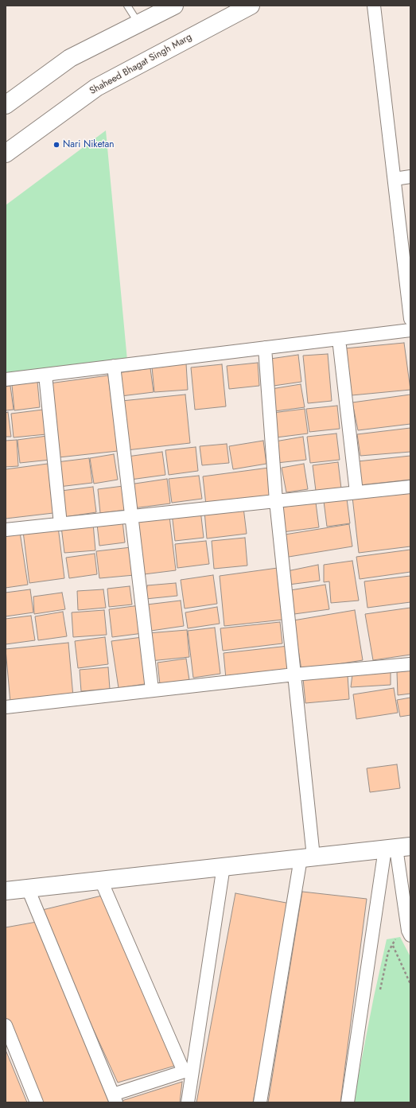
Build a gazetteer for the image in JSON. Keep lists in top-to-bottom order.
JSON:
{
  "streets": {
    "main road": ["Shaheed Bhagat Singh Marg"]
  },
  "places": ["Nari Niketan"]
}
